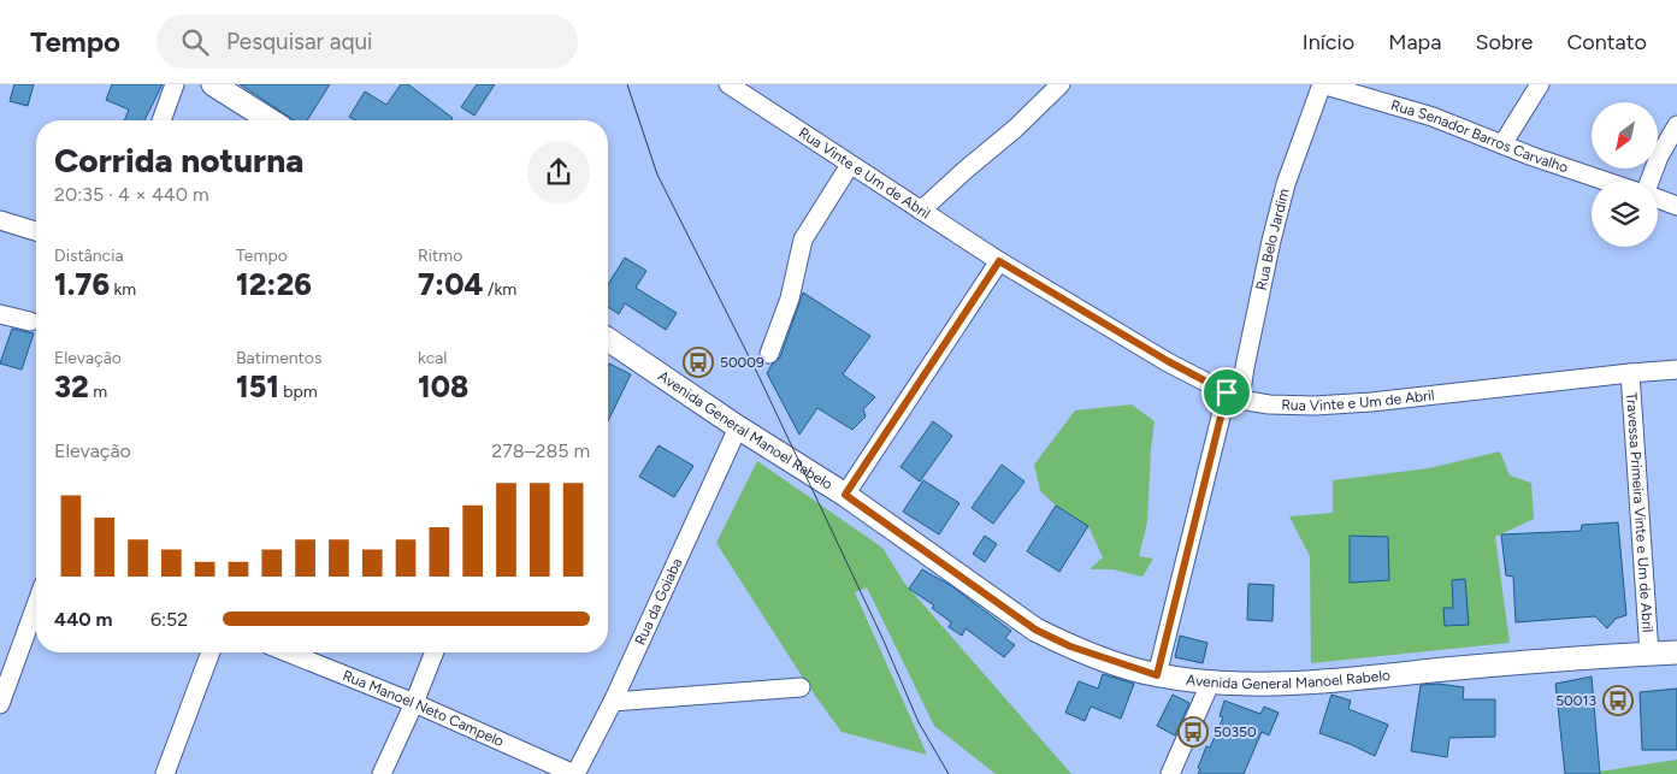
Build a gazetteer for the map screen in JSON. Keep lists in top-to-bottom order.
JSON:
{
  "streets": {
    "main road": ["Avenida General Manoel Rabelo"],
    "street": [
      "Rua Senador Barros Carvalho",
      "Rua Vinte e Um de Abril",
      "Rua Belo Jardim",
      "Travessa Primeira Vinte e Um de Abril",
      "Rua da Goiaba",
      "Rua Manoel Neto Campelo"
    ]
  },
  "crossings": [
    ["Rua Senador Barros Carvalho", "Rua Belo Jardim"],
    ["Rua Vinte e Um de Abril", "Rua Belo Jardim"],
    ["Rua Vinte e Um de Abril", "Travessa Primeira Vinte e Um de Abril"],
    ["Rua Belo Jardim", "Avenida General Manoel Rabelo"],
    ["Avenida General Manoel Rabelo", "Travessa Primeira Vinte e Um de Abril"],
    ["Avenida General Manoel Rabelo", "Rua da Goiaba"],
    ["Rua da Goiaba", "Rua Manoel Neto Campelo"]
  ],
  "places": {
    "bus stop": ["50009", "50013", "50350"]
  },
  "north": "bottom left",
  "page": {
    "header": "Tempo",
    "search": "Pesquisar aqui",
    "nav": [
      "Início",
      "Mapa",
      "Sobre",
      "Contato"
    ],
    "heading": ["Corrida noturna", "20:35 · 4 × 440 m"],
    "stats": [
      ["Distância", "1.76 km"],
      ["Tempo", "12:26"],
      ["Ritmo", "7:04 /km"],
      ["Elevação", "32 m"],
      ["Batimentos", "151 bpm"],
      ["kcal", "108"]
    ],
    "chart": ["Elevação", "278–285 m"],
    "list": [
      {
        "name": "440 m",
        "note": "6:52"
      }
    ]
  }
}
